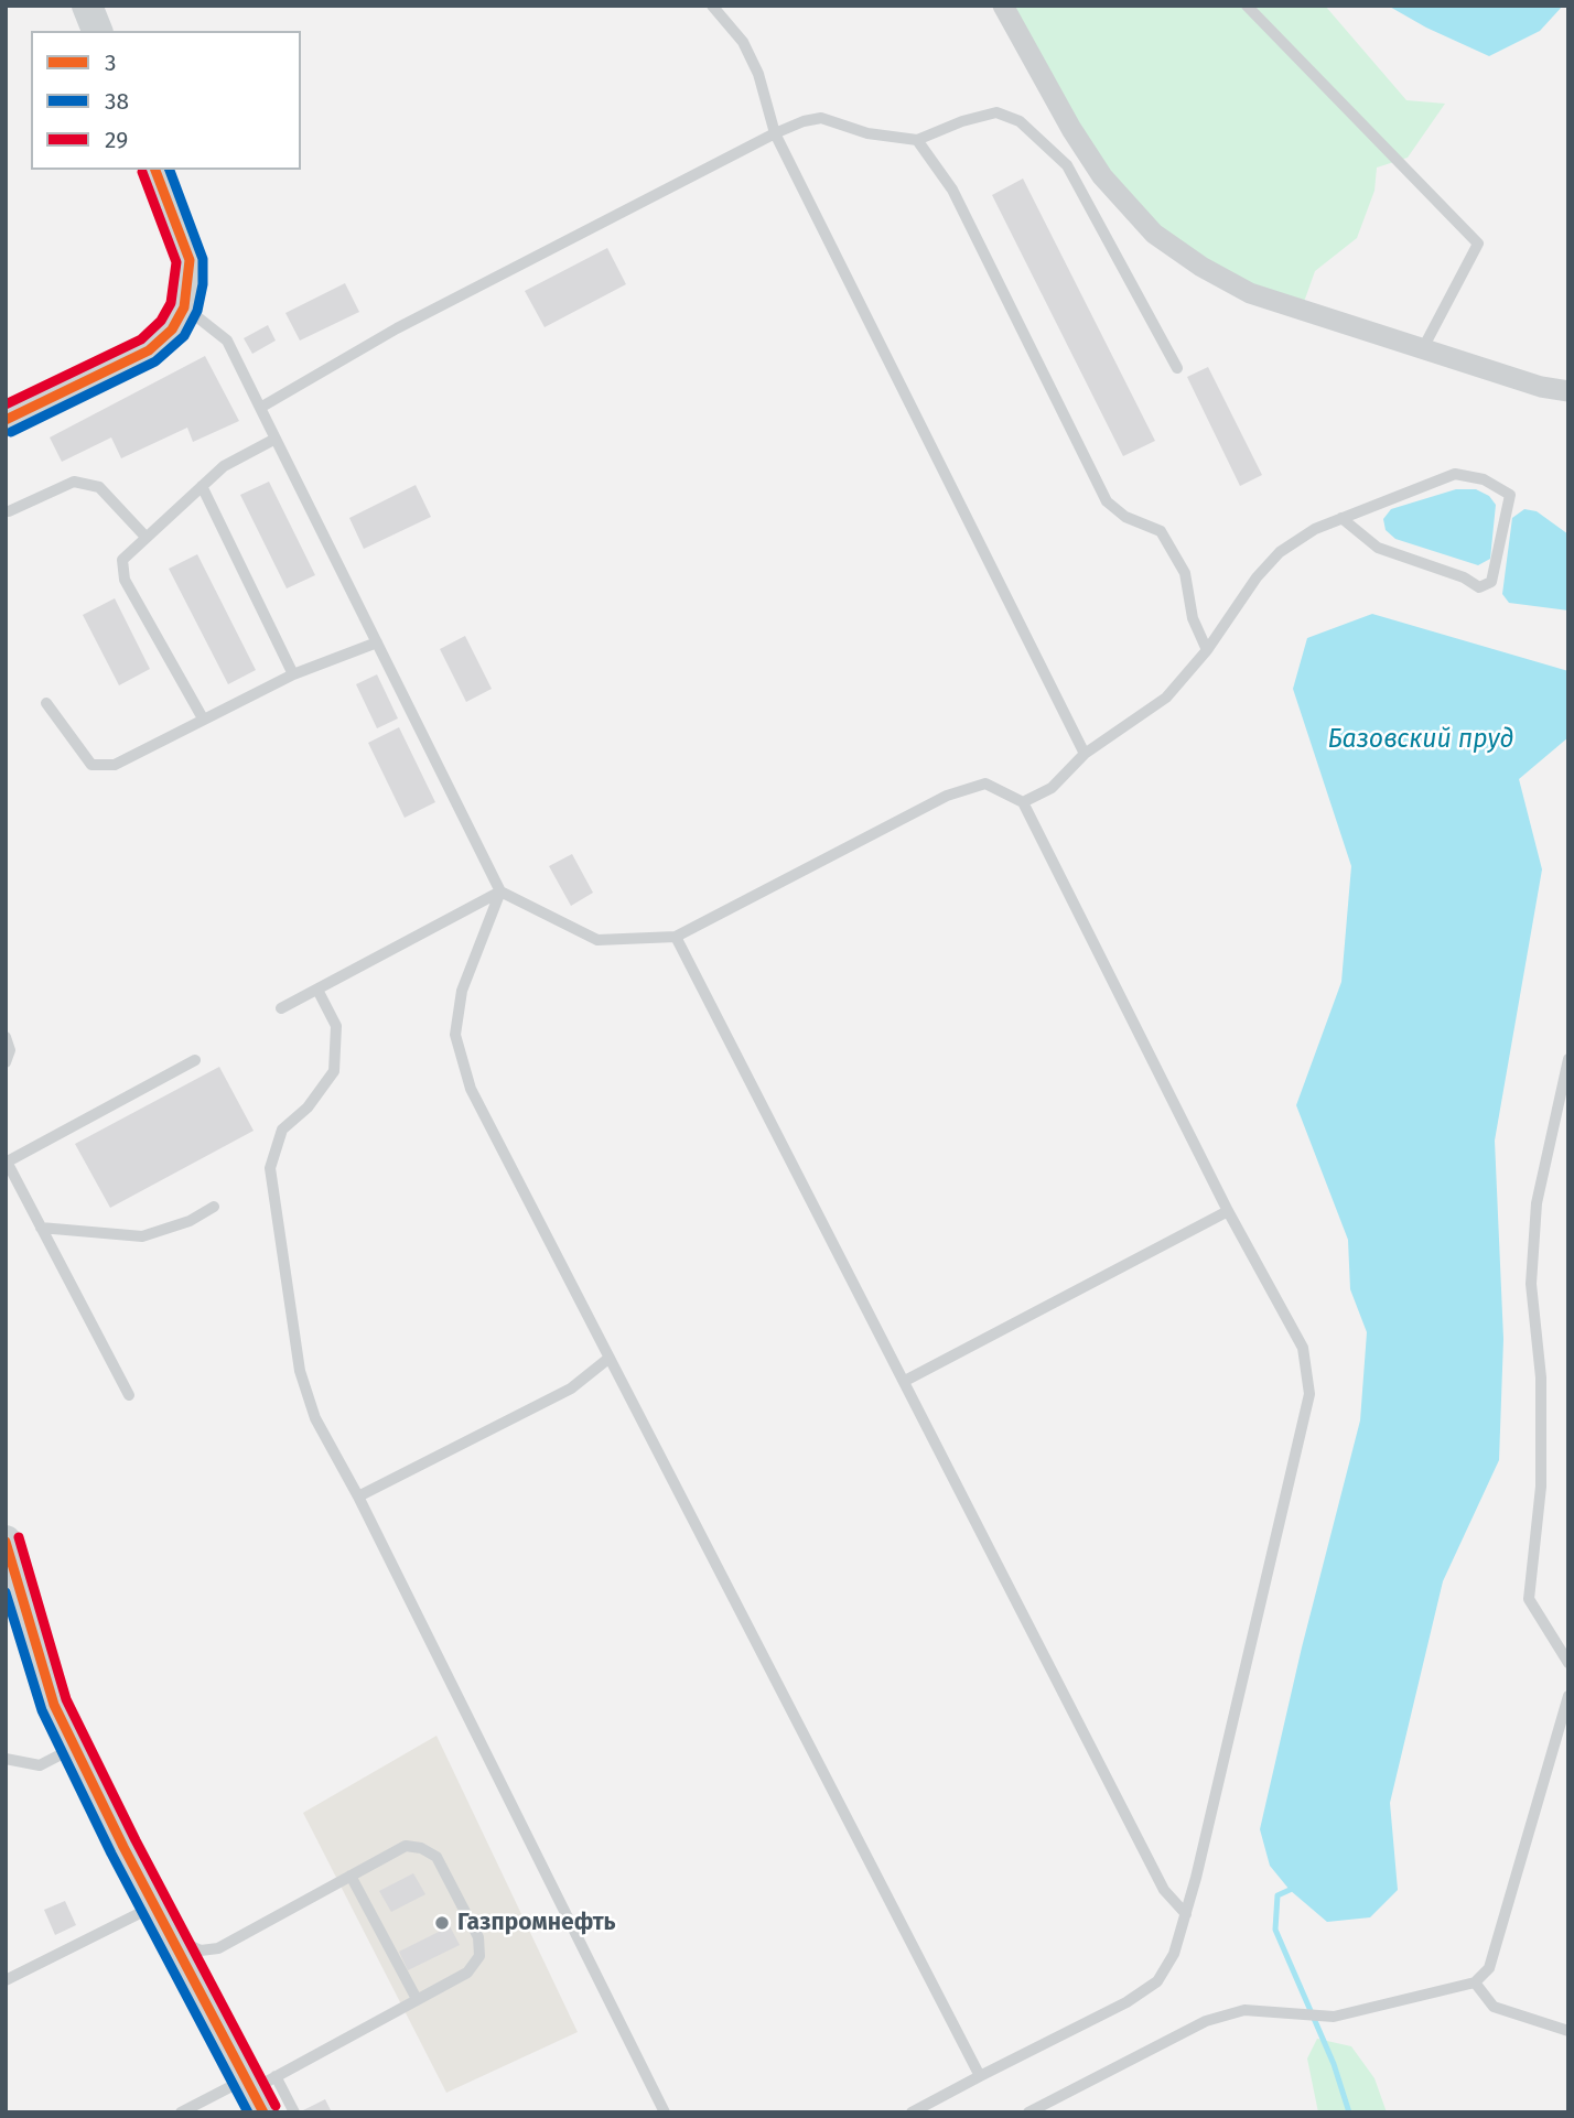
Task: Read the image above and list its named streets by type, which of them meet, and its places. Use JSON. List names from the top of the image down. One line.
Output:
{"water":["Базовский пруд"],"places":["Газпромнефть"],"lines":["transit line 3","transit line 38","transit line 29"],"legend":["3","38","29"]}
